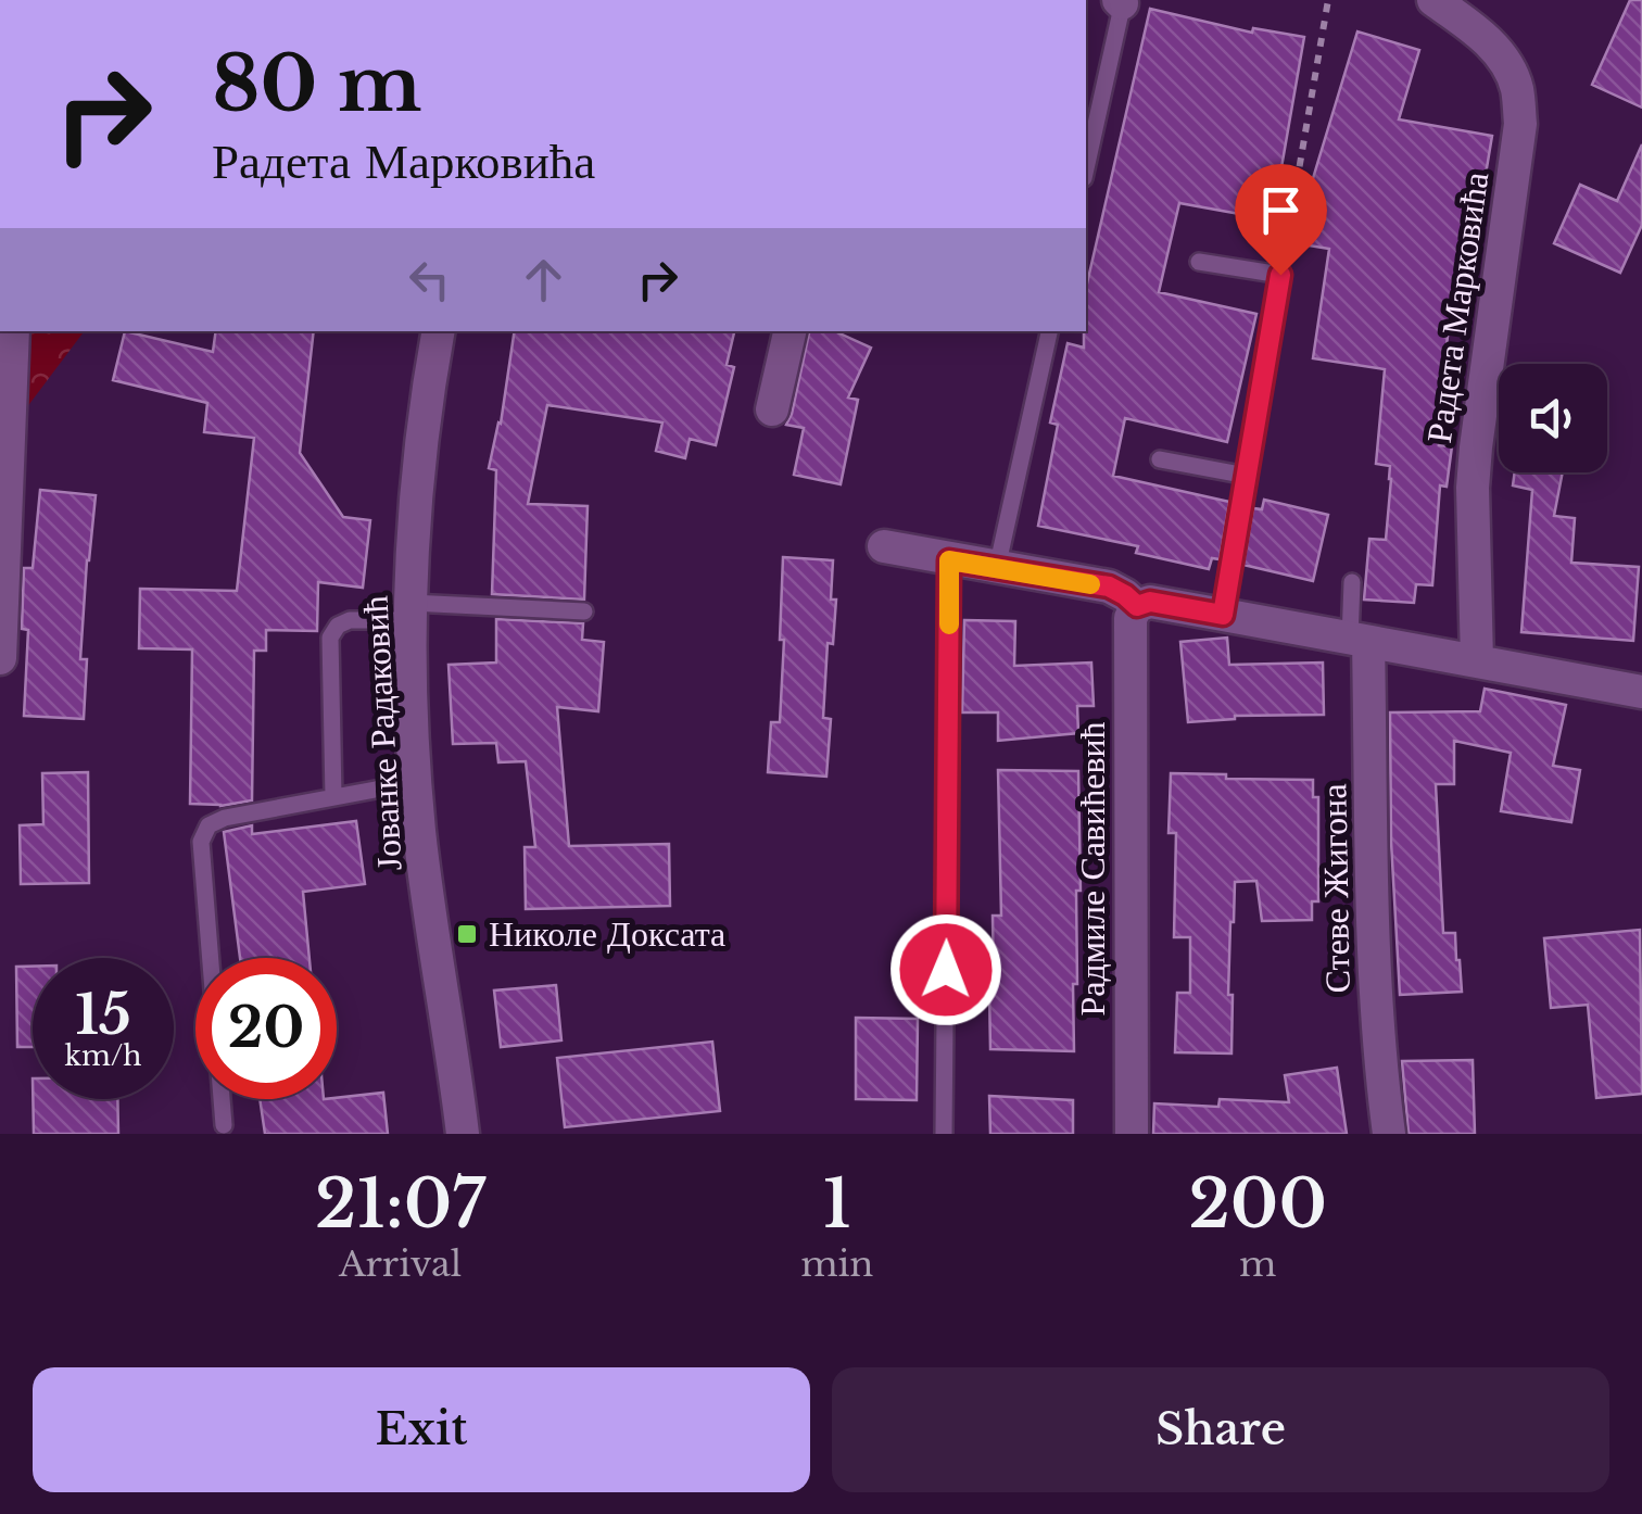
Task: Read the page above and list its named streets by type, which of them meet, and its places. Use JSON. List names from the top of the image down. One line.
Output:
{"streets":{"street":["Радета Марковића","Јованке Радаковић","Радмиле Савићевић","Стеве Жигона"]},"places":{"transit":["Николе Доксата"]},"page":{"turn":["80 m","Радета Марковића"],"speed":"15 km/h","limit":"20","eta":["21:07","Arrival","1","min","200","m"],"buttons":["Exit","Share"]}}
